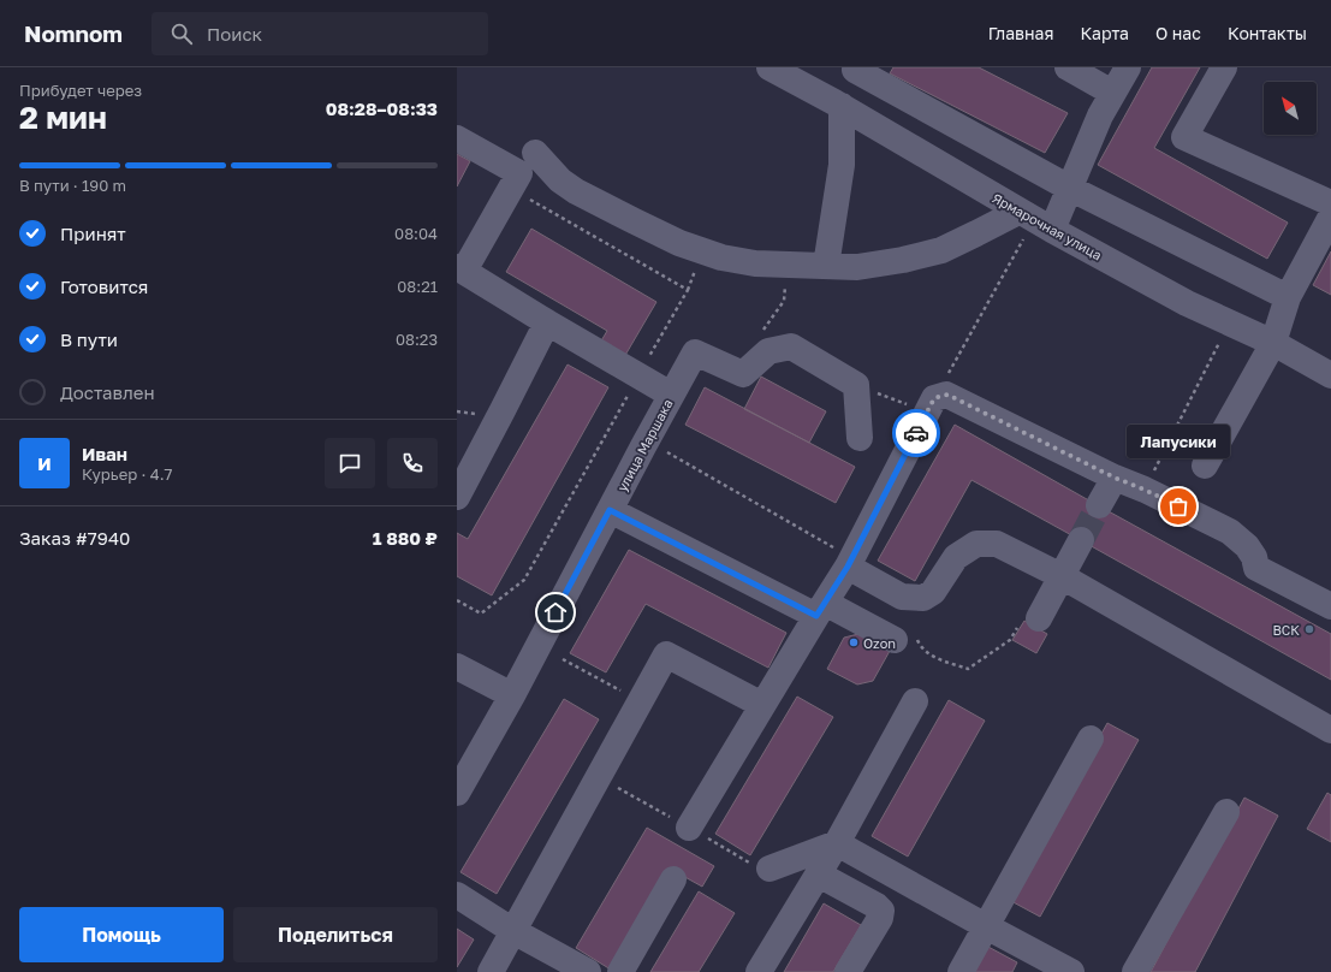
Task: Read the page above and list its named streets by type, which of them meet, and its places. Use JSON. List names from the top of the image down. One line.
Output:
{"streets":{"street":["Ярмарочная улица","улица Маршака"]},"places":["Лапусики","ВСК","Ozon"],"north":"top left","page":{"header":"Nomnom","search":"Поиск","nav":["Главная","Карта","О нас","Контакты"],"heading":["2 мин","Прибудет через","08:28–08:33"],"panel":["Иван","Курьер · 4.7","Заказ #7940","1 880 ₽"],"bar":"В пути · 190 m","list":[["Принят","08:04"],["Готовится","08:21"],["В пути","08:23"],"Доставлен"],"bubble":"Лапусики","round":"И","buttons":["Помощь","Поделиться"]}}
